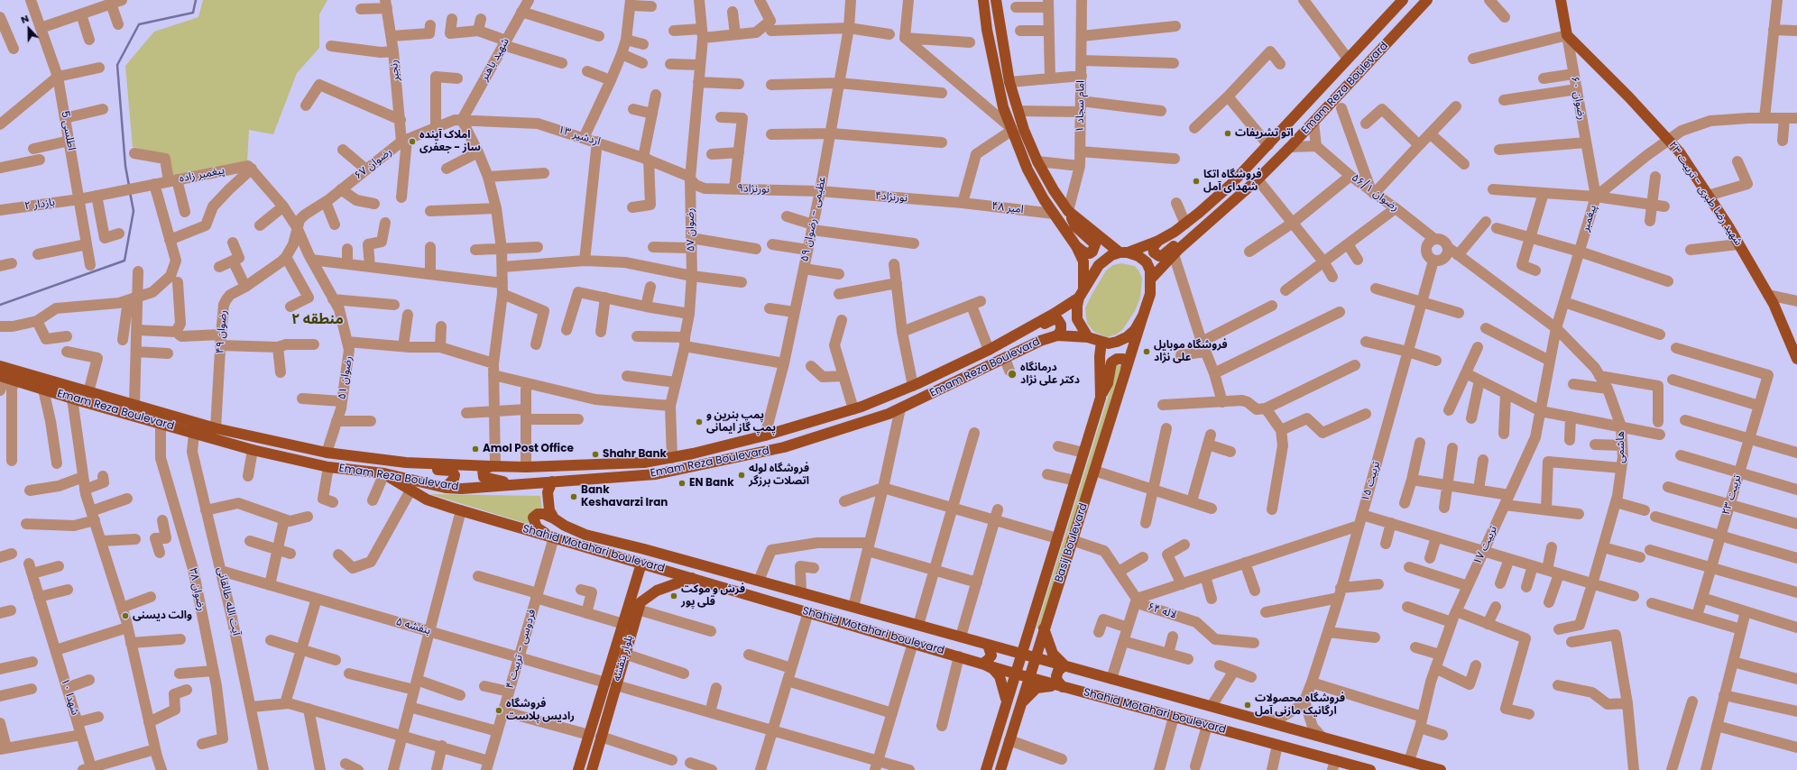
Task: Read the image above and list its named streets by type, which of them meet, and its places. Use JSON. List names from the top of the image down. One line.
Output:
{"streets":{"main road":["Emam Reza Boulevard","رضوان ۶۰","شهید رضا طبری - تربیت ۲۳","Basij Boulevard","Shahid Motahari boulevard","بلوار بنفشه"],"street":["شهید باهنر","رنجبر","امام سجاد ۱","اطلسی 5","اردشیر ۱۳","رضوان ۶۷","پیغمبر زاده","نورنژاد۹","رضوان ۵۶/۱","نورنژاد۴","بازدار ۲","امیر ۴۸","پیغمبر","عظیمی - رضوان ۵۹","رضوان ۵۷","رضوان ۴۹","رضوان ۵۱","هاشمی","تربیت ۱۵","تربیت ۲۳","تربیت ۱۷","رضوان ۳۸","آیت الله طالقانی","لاله ۶۴","بنفشه ۵","فردوسی - تربیت ۴","شهدا ۱۰"]},"crossings":[["شهید باهنر","اردشیر ۱۳"],["شهید باهنر","رضوان ۶۷"],["رنجبر","رضوان ۶۷"],["Emam Reza Boulevard","عظیمی - رضوان ۵۹"],["Emam Reza Boulevard","رضوان ۵۷"],["Emam Reza Boulevard","رضوان ۴۹"],["Emam Reza Boulevard","رضوان ۵۱"],["Emam Reza Boulevard","Basij Boulevard"],["Emam Reza Boulevard","Shahid Motahari boulevard"],["Emam Reza Boulevard","رضوان ۳۸"],["Emam Reza Boulevard","آیت الله طالقانی"],["رضوان ۶۰","شهید رضا طبری - تربیت ۲۳"],["رضوان ۶۰","پیغمبر"],["اطلسی 5","پیغمبر زاده"],["اطلسی 5","بازدار ۲"],["اردشیر ۱۳","رضوان ۶۷"],["اردشیر ۱۳","نورنژاد۹"],["اردشیر ۱۳","رضوان ۵۷"],["رضوان ۶۷","رضوان ۴۹"],["رضوان ۶۷","رضوان ۵۱"],["پیغمبر زاده","بازدار ۲"],["نورنژاد۹","نورنژاد۴"],["نورنژاد۹","عظیمی - رضوان ۵۹"],["نورنژاد۹","رضوان ۵۷"],["رضوان ۵۶/۱","تربیت ۱۵"],["شهید رضا طبری - تربیت ۲۳","پیغمبر"],["نورنژاد۴","امیر ۴۸"],["نورنژاد۴","عظیمی - رضوان ۵۹"],["پیغمبر","هاشمی"],["پیغمبر","تربیت ۱۷"],["رضوان ۴۹","رضوان ۵۱"],["هاشمی","تربیت ۱۷"],["Basij Boulevard","Shahid Motahari boulevard"],["Basij Boulevard","لاله ۶۴"],["تربیت ۱۷","Shahid Motahari boulevard"],["Shahid Motahari boulevard","فردوسی - تربیت ۴"],["Shahid Motahari boulevard","بلوار بنفشه"],["آیت الله طالقانی","بنفشه ۵"],["بنفشه ۵","فردوسی - تربیت ۴"],["بنفشه ۵","بلوار بنفشه"]],"districts":["منطقه ۲"],"places":["اتو تشریفات","املاک آینده ساز - جعفری","فروشگاه اتکا شهدای آمل","فروشگاه موبایل علی نژاد","درمانگاه دکتر علی نژاد","پمپ بنرین و پمپ گاز ایمانی","Amol Post Office","Shahr Bank","فروشگاه لوله اتصلات برزگر","EN Bank","Bank Keshavarzi Iran","فرش و موکت قلی پور","والت دیسنی","فروشگاه محصولات ارگانیک مازنی آمل","فروشگاه رادیس پلاست"],"north":"top"}
